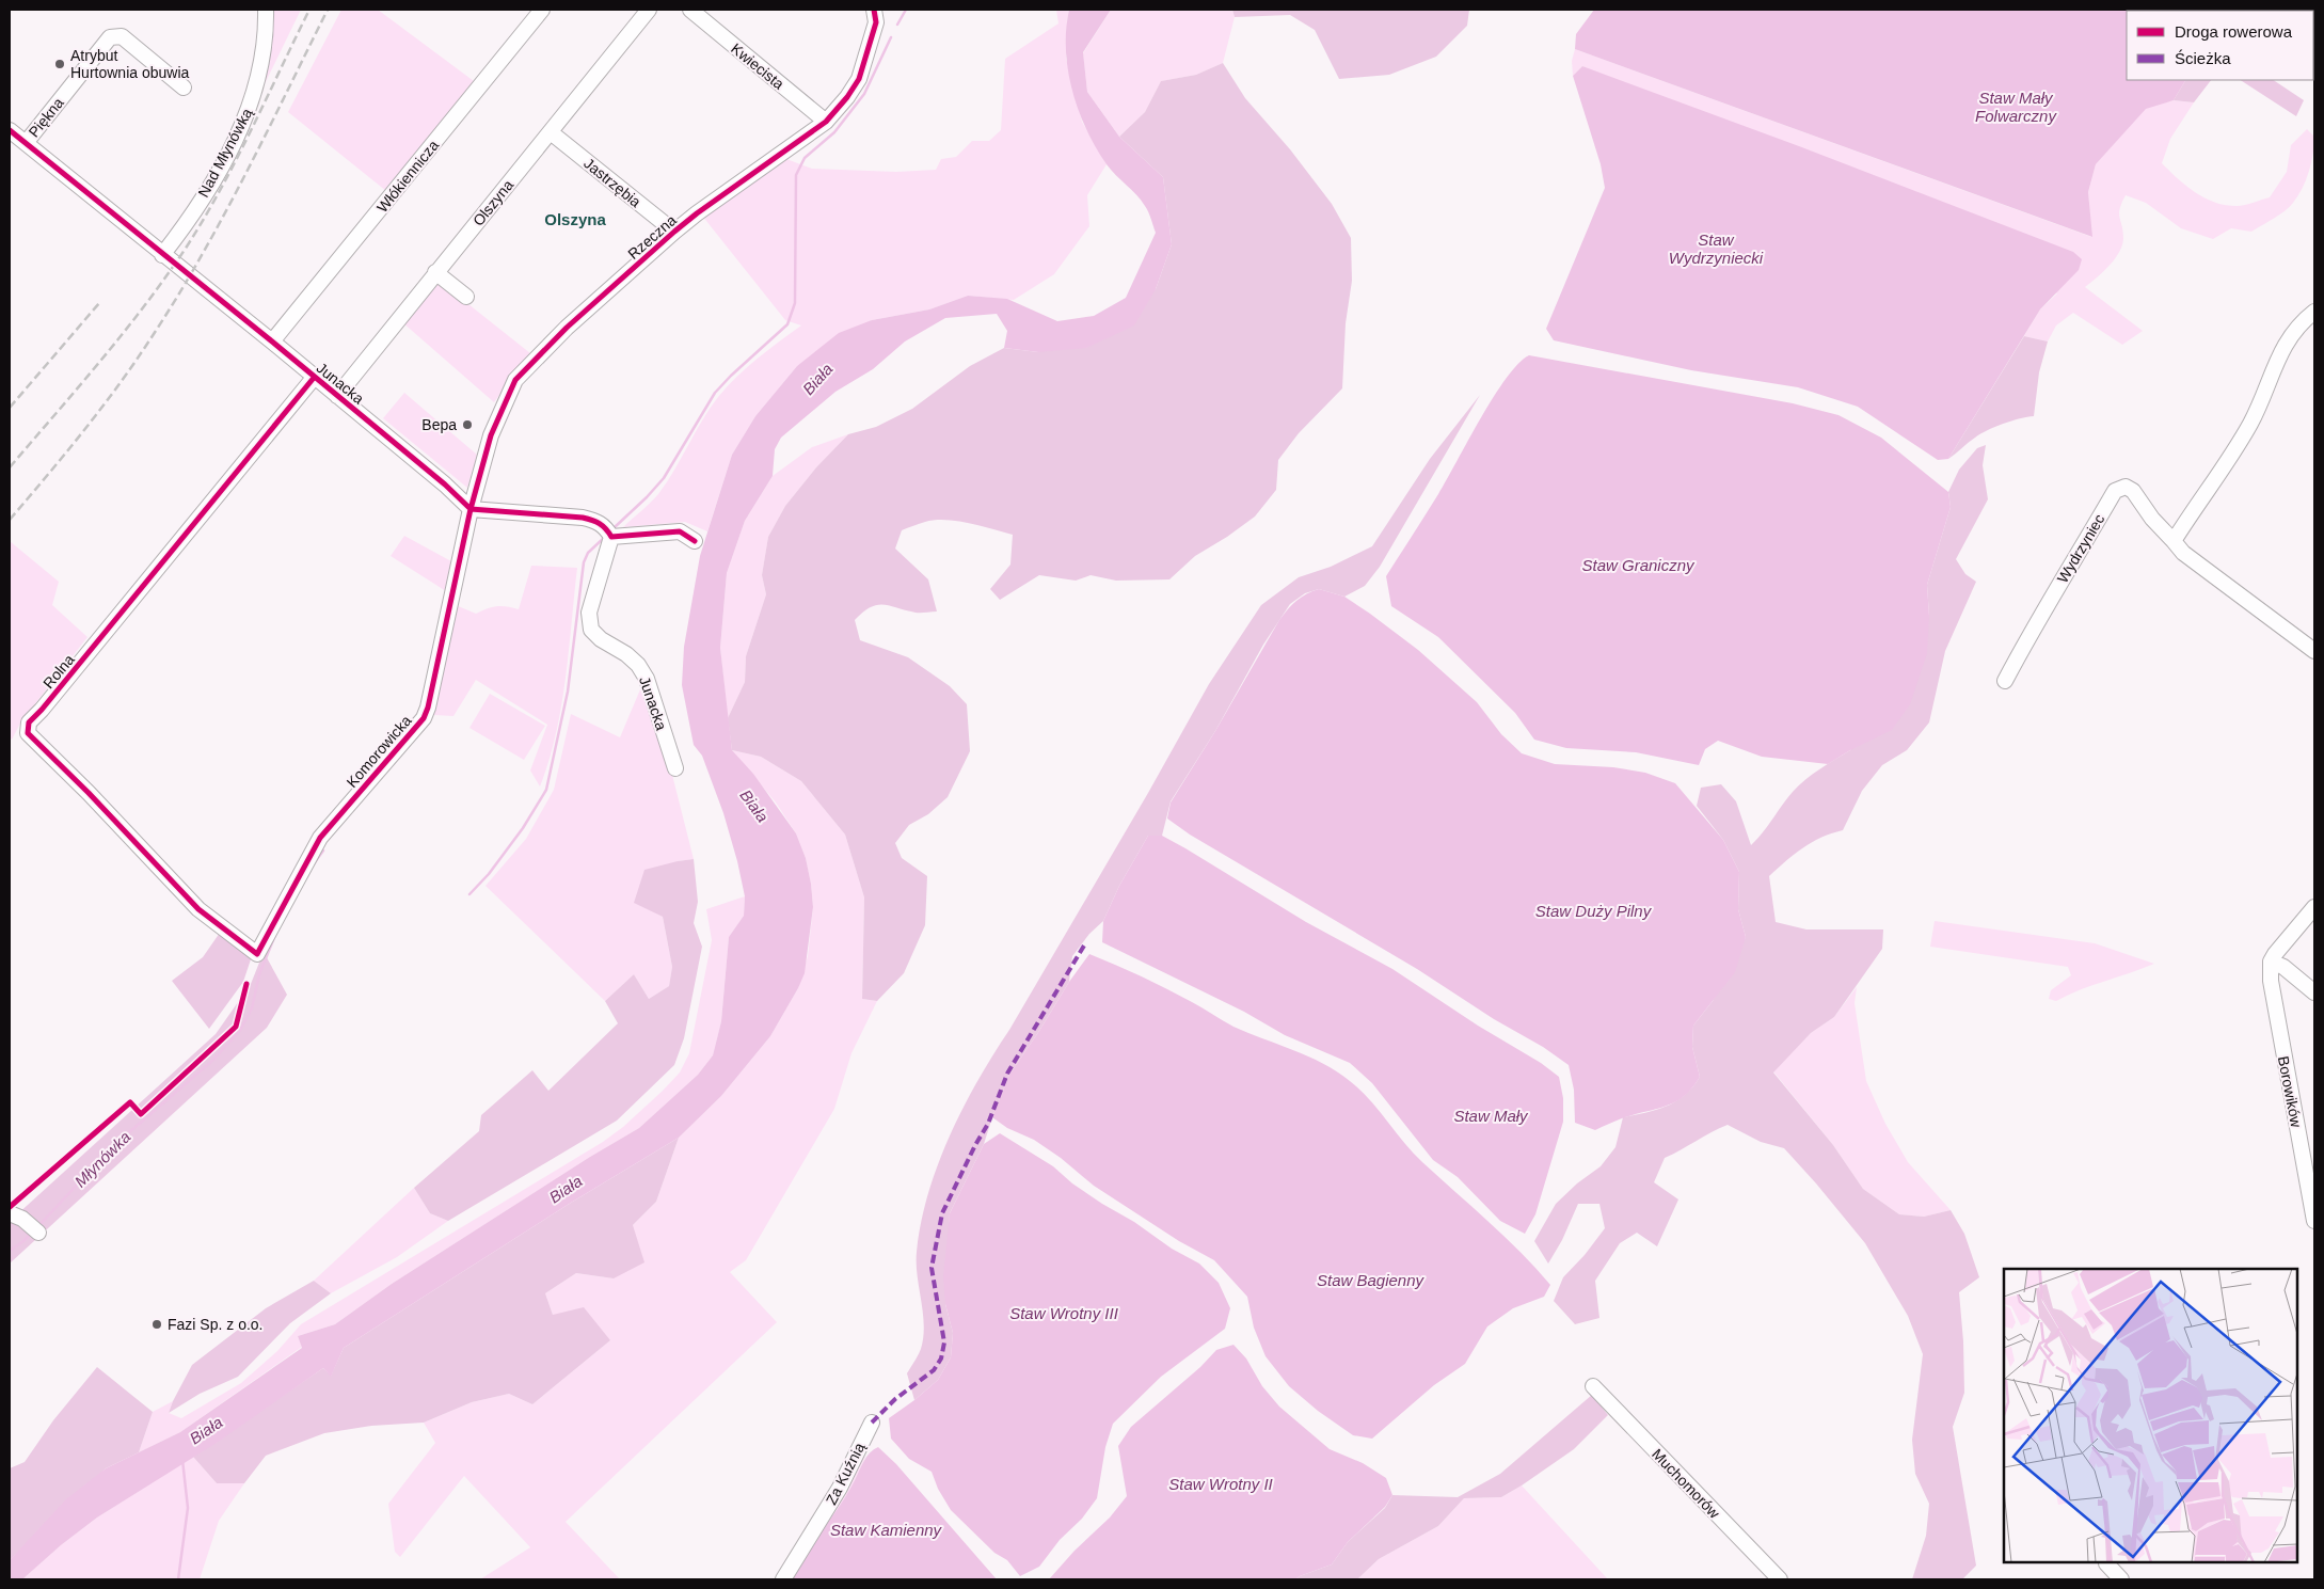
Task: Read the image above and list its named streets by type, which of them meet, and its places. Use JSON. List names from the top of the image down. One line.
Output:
{"streets":{"street":["Kwiecista","Piękna","Nad Młynówką","Włókiennicza","Jastrzębia","Olszyna","Rzeczna","Junacka","Wydrzyniec","Rolna","Komorowicka","Borowików","Za Kuźnią","Muchomorów"]},"crossings":[["Kwiecista","Rzeczna"],["Piękna","Junacka"],["Nad Młynówką","Junacka"],["Włókiennicza","Junacka"],["Jastrzębia","Olszyna"],["Jastrzębia","Rzeczna"],["Olszyna","Junacka"],["Rzeczna","Junacka"],["Rzeczna","Komorowicka"],["Junacka","Rolna"],["Junacka","Komorowicka"],["Rolna","Komorowicka"]],"districts":["Olszyna"],"water":["Staw Mały Folwarczny","Staw Wydrzyniecki","Biała","Staw Graniczny","Staw Duży Pilny","Staw Mały","Młynówka","Staw Bagienny","Staw Wrotny III","Staw Wrotny II","Staw Kamienny"],"places":["Atrybut Hurtownia obuwia","Bepa","Fazi Sp. z o.o."],"legend":["Droga rowerowa","Ścieżka"]}
